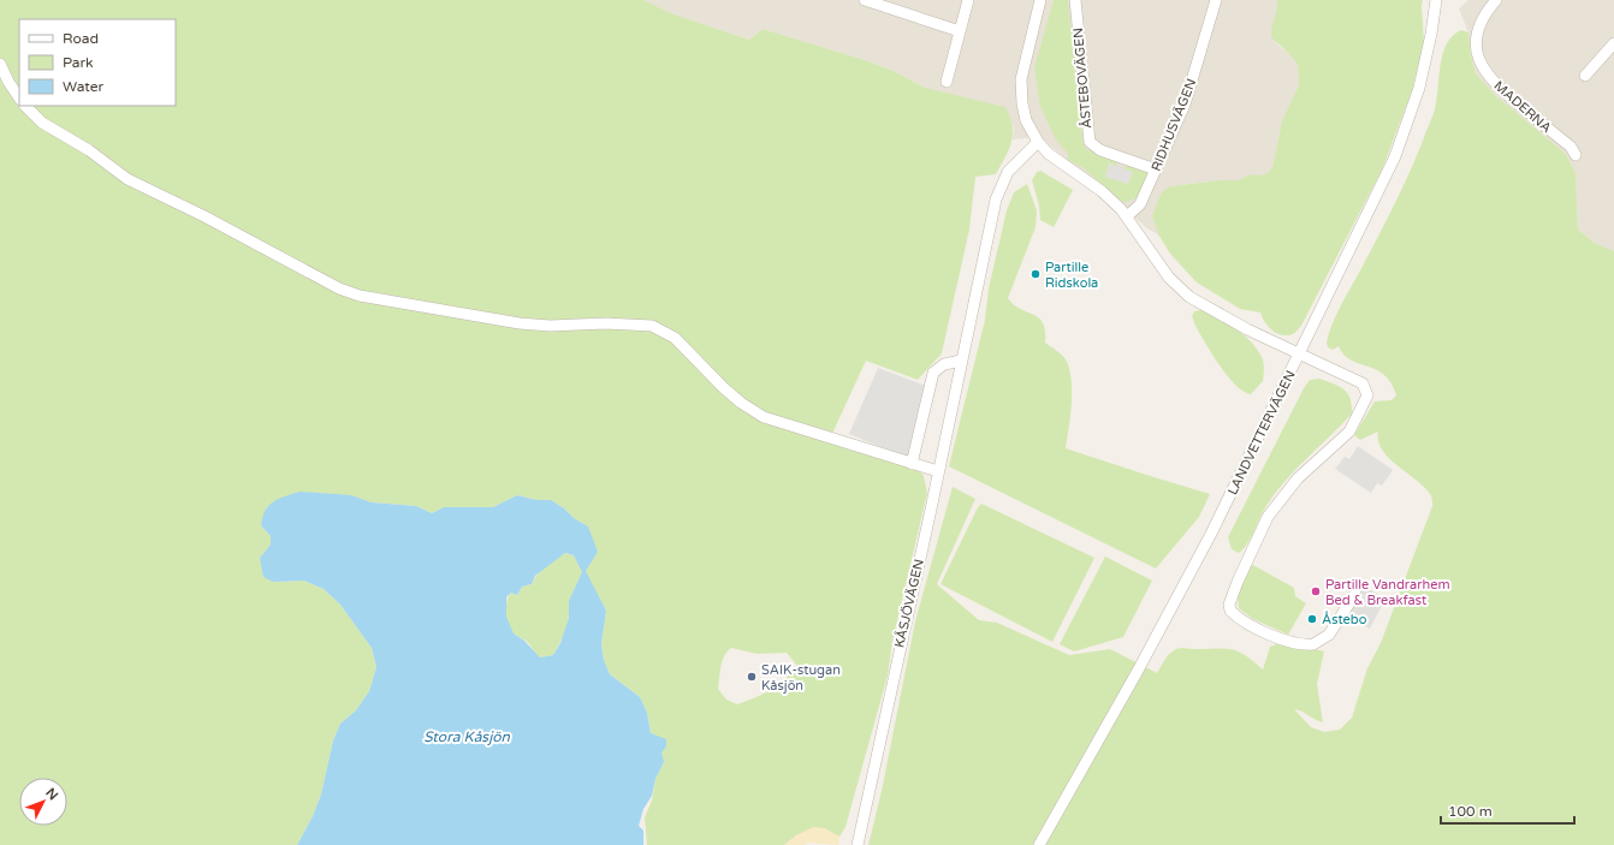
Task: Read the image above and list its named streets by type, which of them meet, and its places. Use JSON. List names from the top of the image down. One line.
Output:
{"streets":{"street":["ÅSTEBOVÄGEN","MADERNA","RIDHUSVÄGEN","LANDVETTERVÄGEN","KÅSJÖVÄGEN"]},"crossings":[["ÅSTEBOVÄGEN","RIDHUSVÄGEN"]],"water":["Stora Kåsjön"],"places":["Partille Ridskola","Partille Vandrarhem Bed & Breakfast","Åstebo","SAIK-stugan Kåsjön"],"legend":["Road","Park","Water"],"scale_bar":"100 m","north":"top right"}
